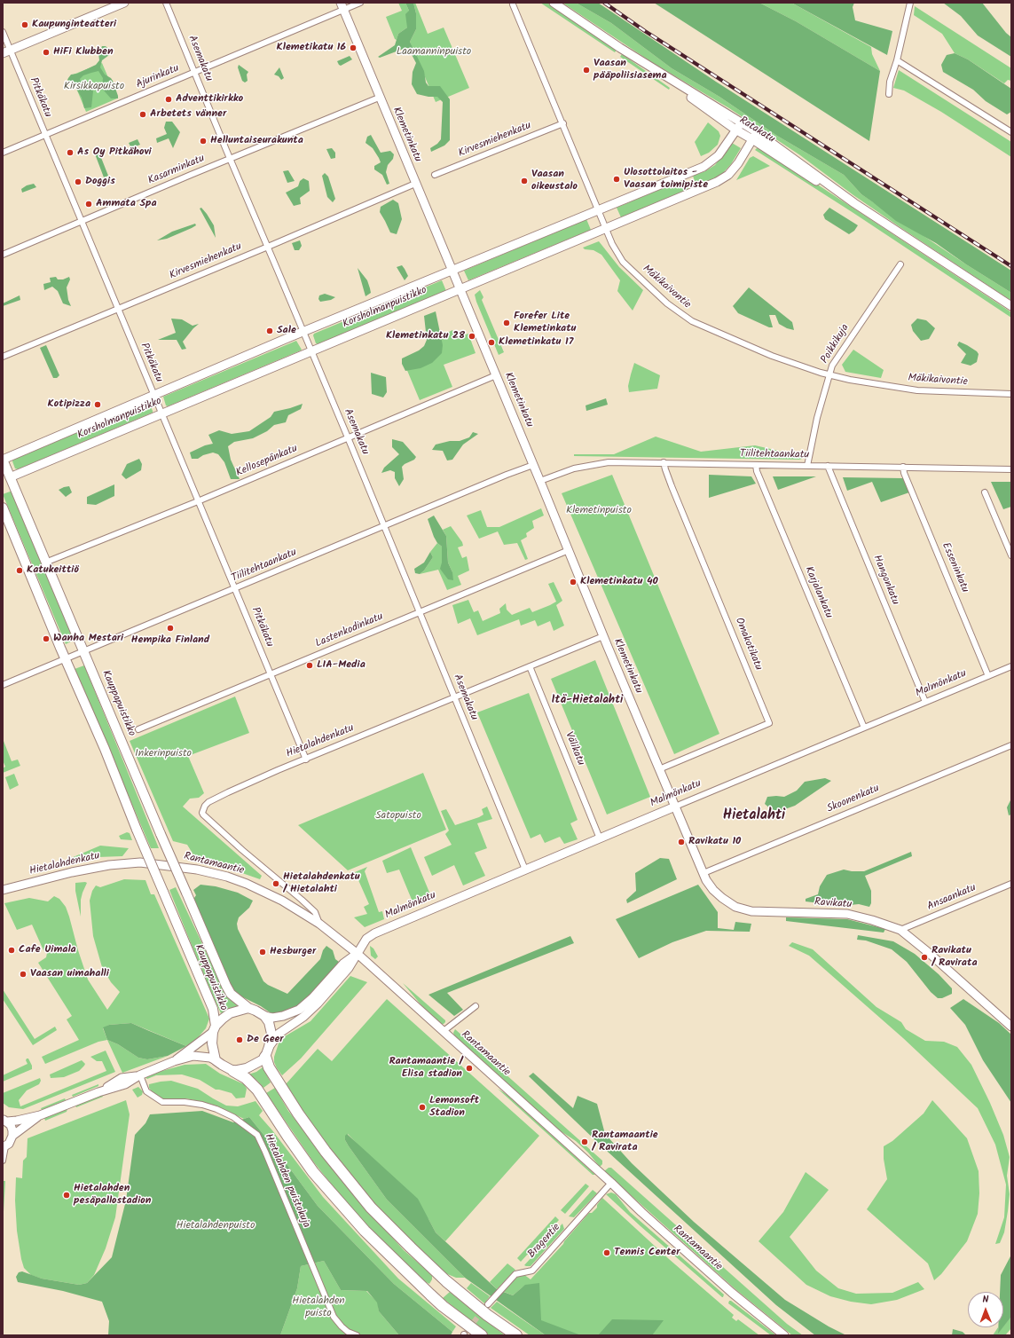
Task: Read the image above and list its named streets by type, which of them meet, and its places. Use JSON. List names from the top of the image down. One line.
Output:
{"streets":{"main road":["Ratakatu","Klemetinkatu","Korsholmanpuistikko","Malmönkatu","Kauppapuistikko","Hietalahdenkatu","Rantamaantie","Ravikatu"],"street":["Asemakatu","Ajurinkatu","Pitkäkatu","Kirvesmiehenkatu","Kasarminkatu","Mäkikaivontie","Poikkikuja","Tiilitehtaankatu","Kellosepänkatu","Esseninkatu","Hangonkatu","Karjalankatu","Lastenkodinkatu","Omakotikatu","Välikatu","Skoonenkatu","Ansaankatu","Hietalahden puistokuja","Bragentie"]},"crossings":[["Asemakatu","Ajurinkatu"],["Asemakatu","Kirvesmiehenkatu"],["Asemakatu","Kasarminkatu"],["Asemakatu","Korsholmanpuistikko"],["Asemakatu","Tiilitehtaankatu"],["Asemakatu","Kellosepänkatu"],["Asemakatu","Lastenkodinkatu"],["Asemakatu","Malmönkatu"],["Asemakatu","Hietalahdenkatu"],["Ajurinkatu","Pitkäkatu"],["Ajurinkatu","Klemetinkatu"],["Pitkäkatu","Kirvesmiehenkatu"],["Pitkäkatu","Kasarminkatu"],["Pitkäkatu","Korsholmanpuistikko"],["Pitkäkatu","Tiilitehtaankatu"],["Pitkäkatu","Kellosepänkatu"],["Pitkäkatu","Lastenkodinkatu"],["Pitkäkatu","Hietalahdenkatu"],["Ratakatu","Korsholmanpuistikko"],["Klemetinkatu","Kirvesmiehenkatu"],["Klemetinkatu","Kasarminkatu"],["Klemetinkatu","Korsholmanpuistikko"],["Klemetinkatu","Tiilitehtaankatu"],["Klemetinkatu","Kellosepänkatu"],["Klemetinkatu","Lastenkodinkatu"],["Klemetinkatu","Omakotikatu"],["Klemetinkatu","Malmönkatu"],["Klemetinkatu","Hietalahdenkatu"],["Klemetinkatu","Ravikatu"],["Kirvesmiehenkatu","Mäkikaivontie"],["Mäkikaivontie","Korsholmanpuistikko"],["Mäkikaivontie","Poikkikuja"],["Korsholmanpuistikko","Kauppapuistikko"],["Poikkikuja","Tiilitehtaankatu"],["Tiilitehtaankatu","Esseninkatu"],["Tiilitehtaankatu","Hangonkatu"],["Tiilitehtaankatu","Karjalankatu"],["Tiilitehtaankatu","Omakotikatu"],["Tiilitehtaankatu","Kauppapuistikko"],["Kellosepänkatu","Kauppapuistikko"],["Esseninkatu","Malmönkatu"],["Hangonkatu","Malmönkatu"],["Karjalankatu","Malmönkatu"],["Malmönkatu","Kauppapuistikko"],["Malmönkatu","Välikatu"],["Malmönkatu","Rantamaantie"],["Malmönkatu","Ravikatu"],["Hietalahdenkatu","Välikatu"],["Hietalahdenkatu","Rantamaantie"],["Skoonenkatu","Ravikatu"],["Rantamaantie","Bragentie"],["Ansaankatu","Ravikatu"]],"districts":["Itä-Hietalahti","Hietalahti"],"parks":["Laamanninpuisto","Kirsikkapuisto","Klemetinpuisto","Inkerinpuisto","Satopuisto","Hietalahdenpuisto","Hietalahden puisto"],"places":["Kaupunginteatteri","Klemetikatu 16","HiFi Klubben","Vaasan pääpoliisiasema","Adventtikirkko","Arbetets vänner","Helluntaiseurakunta","As Oy Pitkähovi","Ulosottolaitos - Vaasan toimipiste","Vaasan oikeustalo","Doggis","Ammata Spa","Forefer Lite Klemetinkatu","Sale","Klemetinkatu 28","Klemetinkatu 17","Kotipizza","Katukeittiö","Klemetinkatu 40","Hempika Finland","Wanha Mestari","LIA-Media","Ravikatu 10","Hietalahdenkatu / Hietalahti","Cafe Uimala","Hesburger","Ravikatu / Ravirata","Vaasan uimahalli","De Geer","Rantamaantie / Elisa stadion","Lemonsoft Stadion","Rantamaantie / Ravirata","Hietalahden pesäpallostadion","Tennis Center"],"north":"top"}
